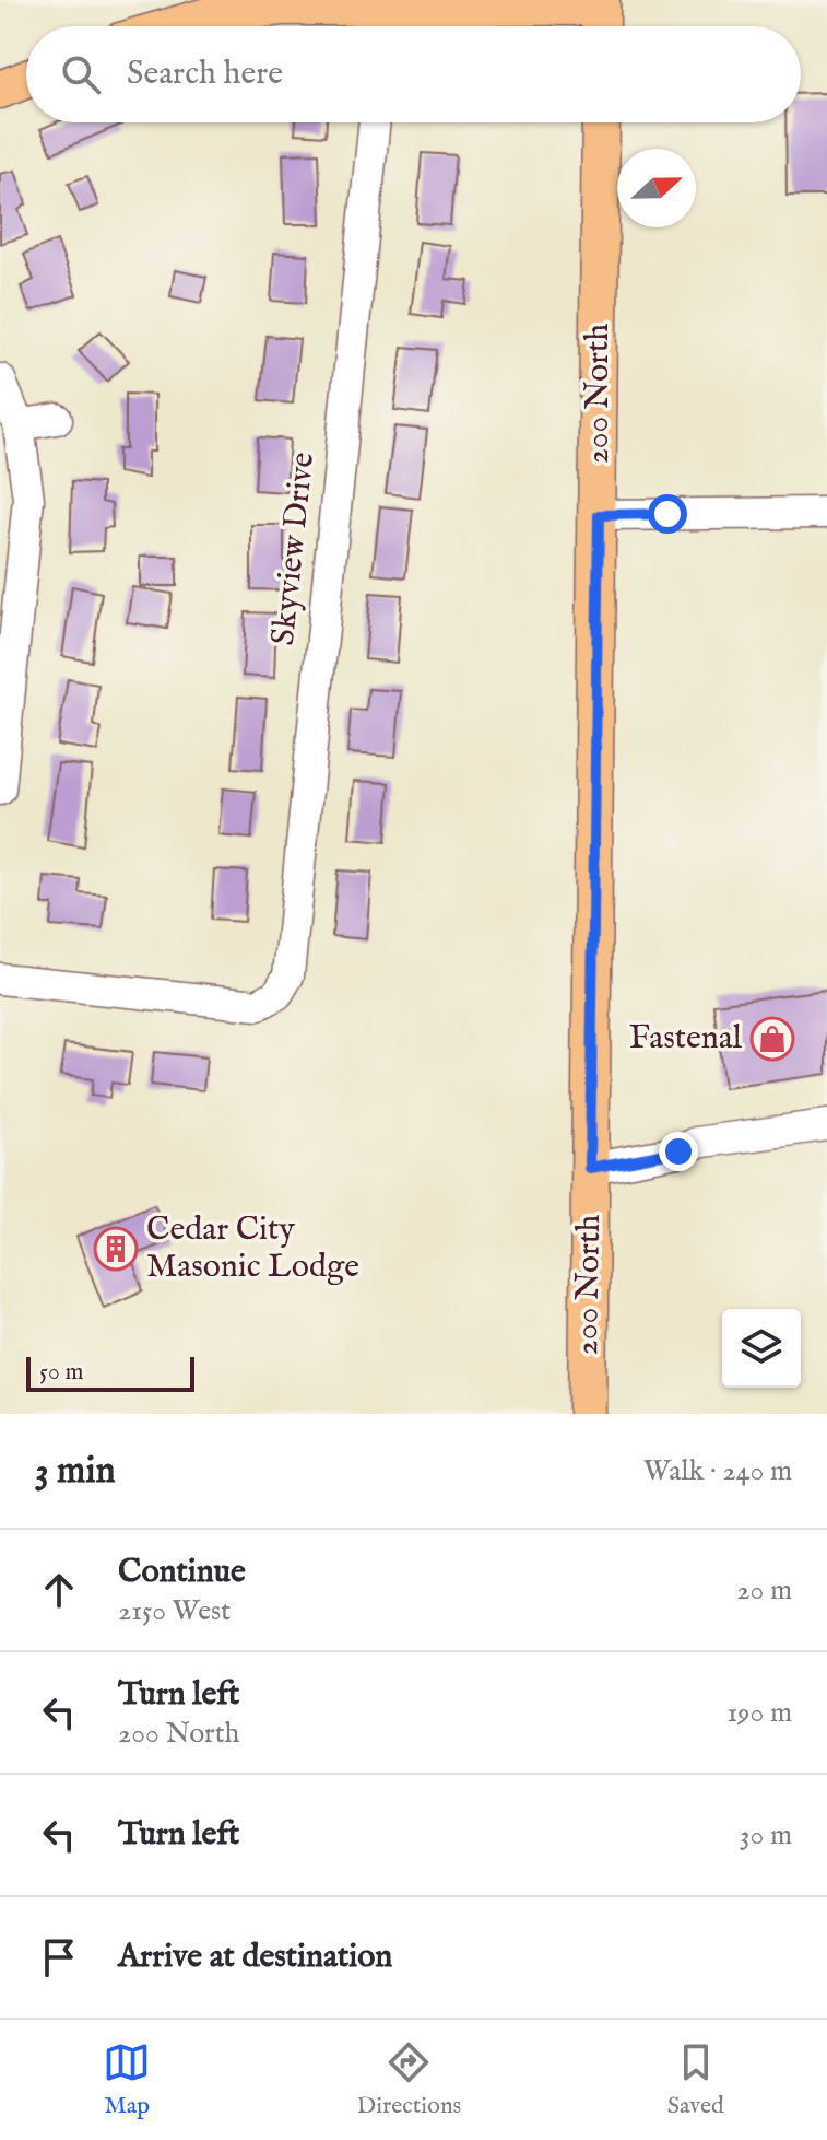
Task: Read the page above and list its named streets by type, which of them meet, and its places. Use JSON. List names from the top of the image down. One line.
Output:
{"streets":{"main road":["200 North"],"street":["Skyview Drive"]},"places":{"shop":["Fastenal"],"building":["Cedar City Masonic Lodge"]},"scale_bar":"50 m","north":"right","page":{"search":"Search here","scale":"50 m","heading":["3 min","Walk · 240 m"],"list":[["Continue","2150 West","20 m"],["Turn left","200 North","190 m"],["Turn left","30 m"],"Arrive at destination"],"nav":["Map","Directions","Saved"]}}
